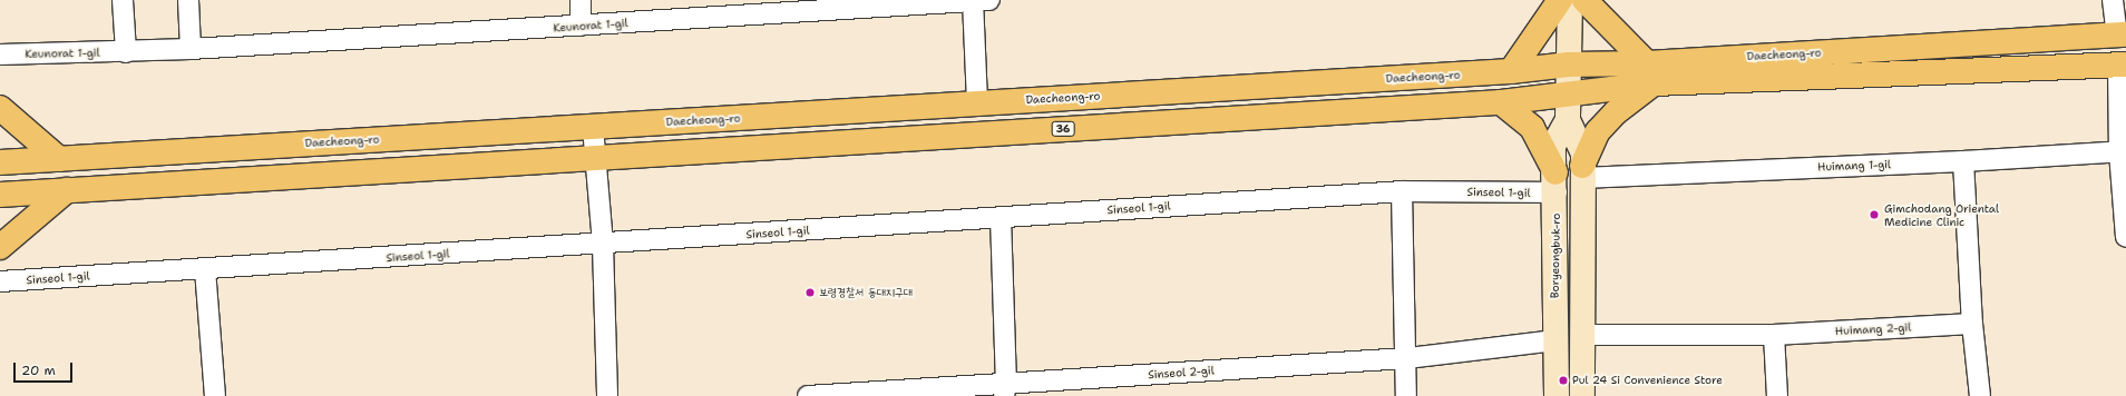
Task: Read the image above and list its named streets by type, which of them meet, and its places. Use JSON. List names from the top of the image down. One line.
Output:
{"streets":{"main road":["Daecheong-ro","36","Boryeongbuk-ro"],"street":["Keunorat 1-gil","Huimang 1-gil","Sinseol 1-gil","Huimang 2-gil","Sinseol 2-gil"]},"crossings":[["Daecheong-ro","Huimang 1-gil"],["Daecheong-ro","Boryeongbuk-ro"],["Huimang 1-gil","Boryeongbuk-ro"],["Sinseol 1-gil","Boryeongbuk-ro"],["Boryeongbuk-ro","Huimang 2-gil"],["Boryeongbuk-ro","Sinseol 2-gil"]],"places":["Gimchodang Oriental Medicine Clinic","보령경찰서 동대지구대","Pul 24 Si Convenience Store"],"scale_bar":"20 m"}
